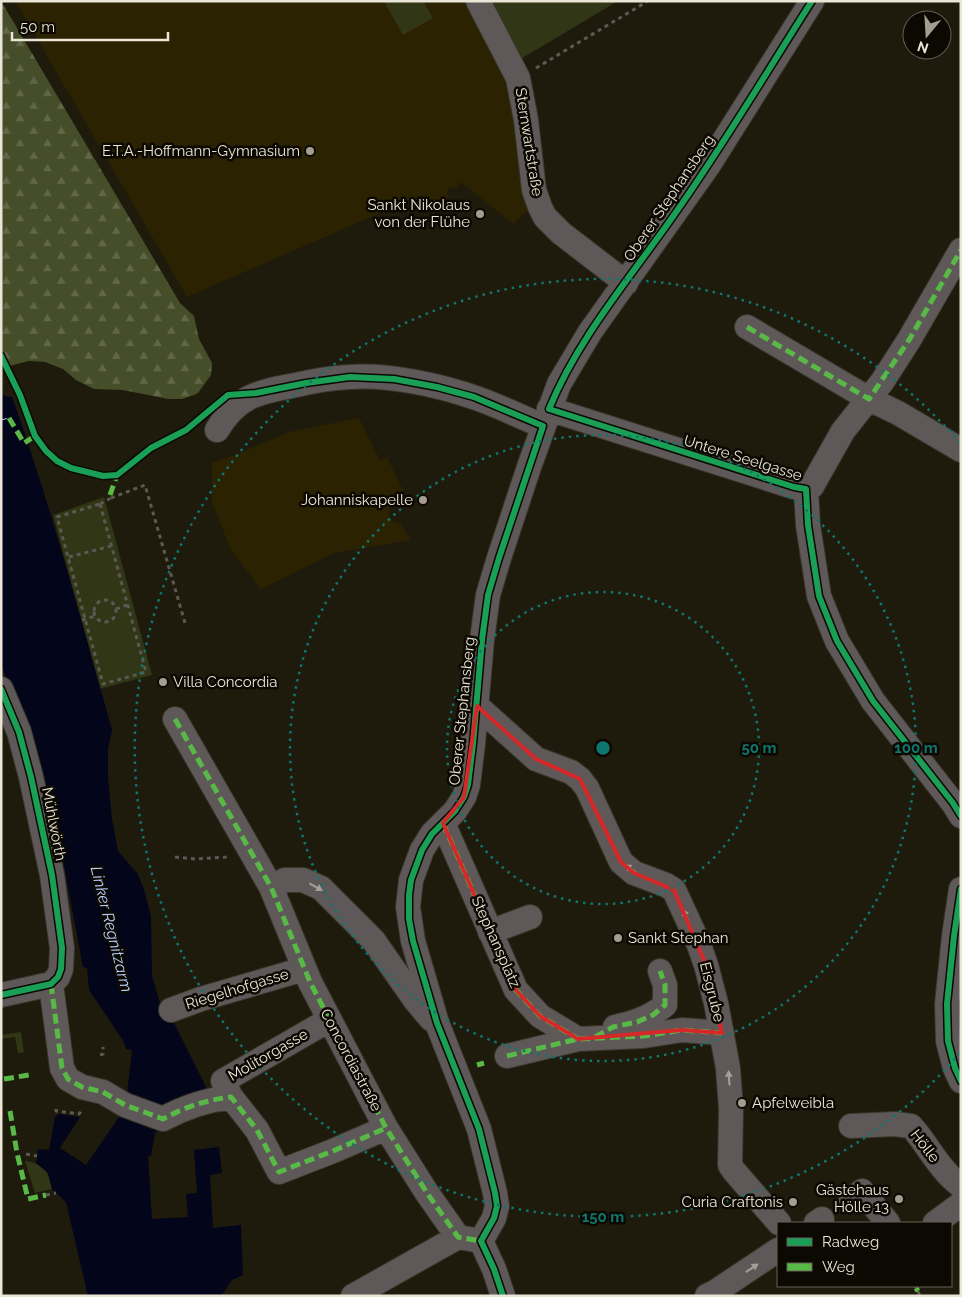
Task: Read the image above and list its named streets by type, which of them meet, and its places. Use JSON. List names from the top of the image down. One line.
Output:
{"streets":{"street":["Sternwartstraße","Oberer Stephansberg","Untere Seelgasse","Mühlwörth","Stephansplatz","Riegelhofgasse","Eisgrube","Molitorgasse","Concordiastraße","Hölle"]},"crossings":[["Sternwartstraße","Oberer Stephansberg"],["Oberer Stephansberg","Untere Seelgasse"],["Oberer Stephansberg","Stephansplatz"],["Oberer Stephansberg","Eisgrube"],["Mühlwörth","Molitorgasse"],["Riegelhofgasse","Concordiastraße"],["Molitorgasse","Concordiastraße"]],"one_way":["Eisgrube"],"water":["Linker Regnitzarm"],"places":["E.T.A.-Hoffmann-Gymnasium","Sankt Nikolaus von der Flühe","Johanniskapelle","Villa Concordia","Sankt Stephan","Apfelweibla","Gästehaus Hölle 13","Curia Craftonis"],"legend":["Radweg","Weg"],"scale_bar":"50 m","north":"bottom","rings":["50 m","100 m","150 m"]}
